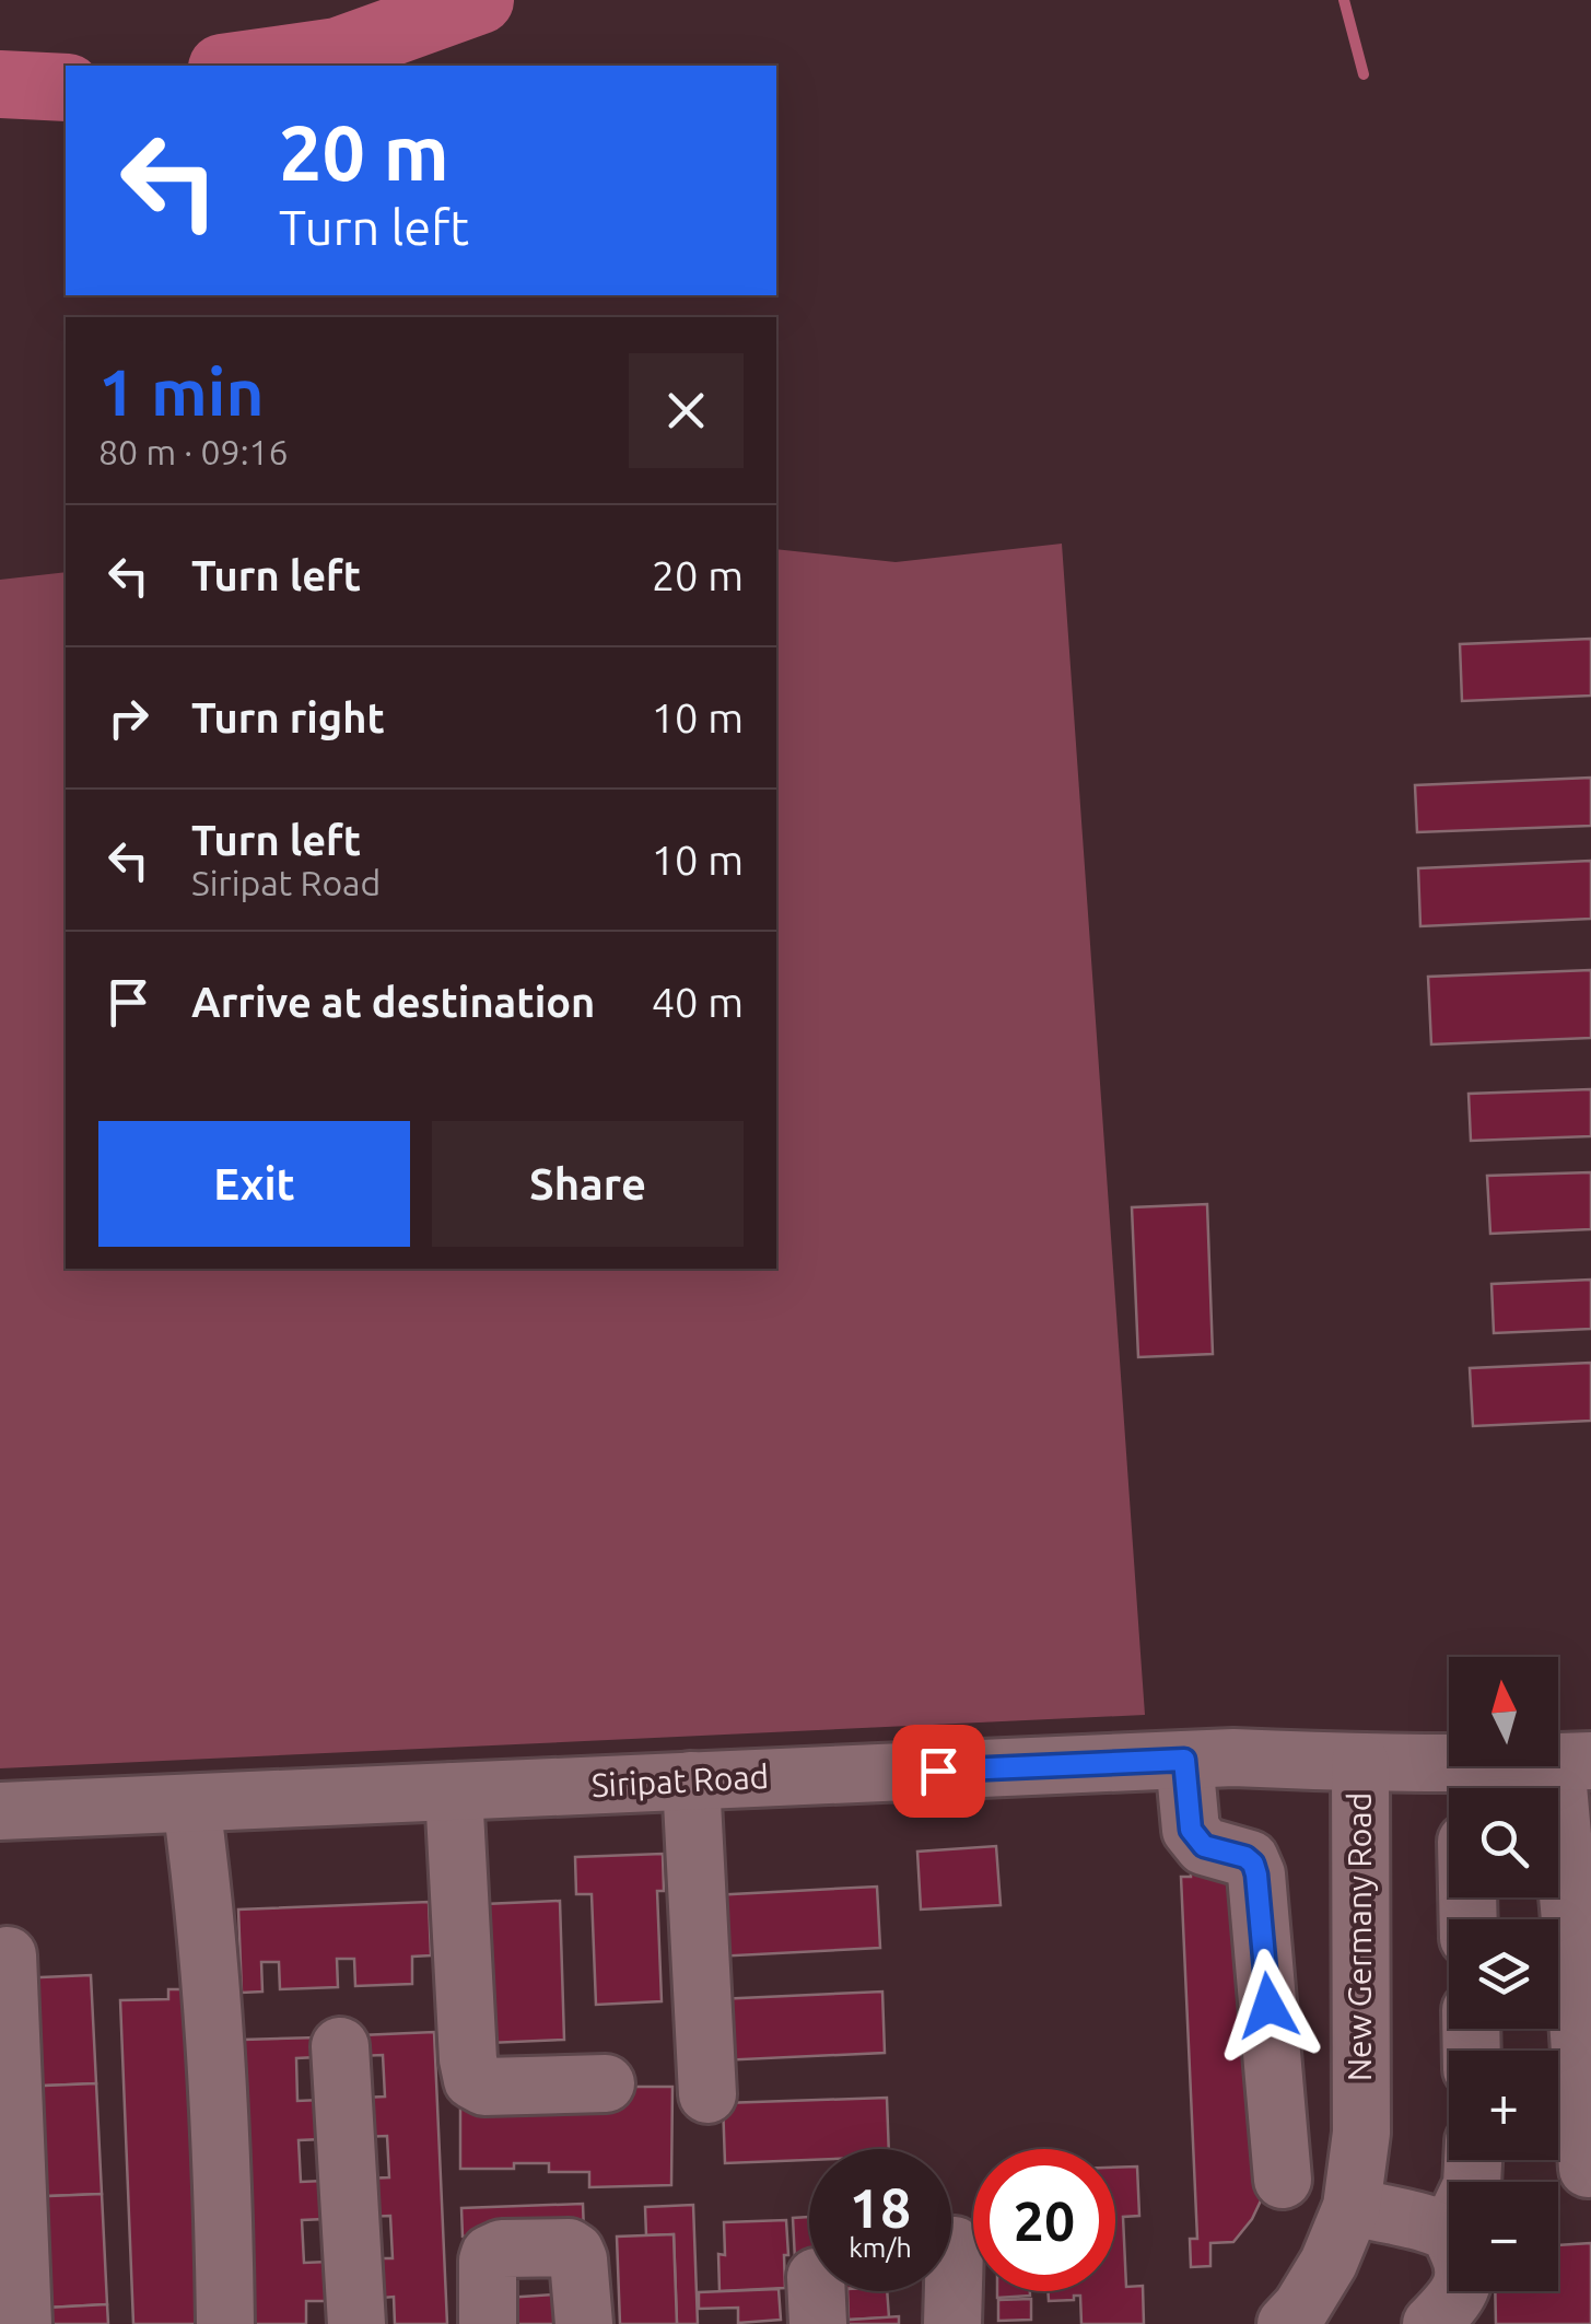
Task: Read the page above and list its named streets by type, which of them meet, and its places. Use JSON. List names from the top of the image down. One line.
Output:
{"streets":{"street":["Siripat Road","New Germany Road"]},"crossings":[["Siripat Road","New Germany Road"]],"north":"top","page":{"turn":["20 m","Turn left"],"heading":["1 min","80 m · 09:16"],"list":[{"name":"Turn left","value":"20 m"},{"name":"Turn right","value":"10 m"},{"name":"Turn left","note":"Siripat Road","value":"10 m"},{"name":"Arrive at destination","value":"40 m"}],"buttons":["Exit","Share"],"map_buttons":["+","−"],"speed":"18 km/h","limit":"20"}}
